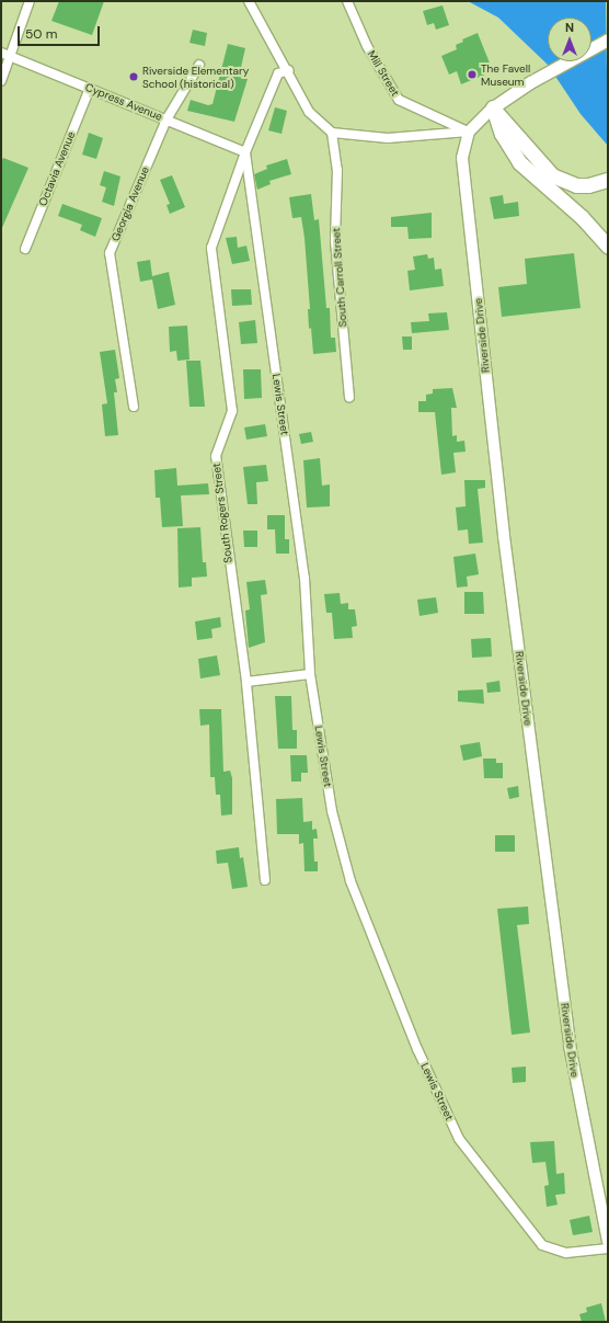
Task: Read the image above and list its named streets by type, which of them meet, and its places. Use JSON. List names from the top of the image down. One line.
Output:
{"streets":{"street":["Mill Street","Cypress Avenue","Octavia Avenue","Georgia Avenue","South Carroll Street","Riverside Drive","Lewis Street","South Rogers Street"]},"crossings":[["Mill Street","Riverside Drive"],["Cypress Avenue","Octavia Avenue"],["Cypress Avenue","Georgia Avenue"],["Cypress Avenue","Lewis Street"],["Cypress Avenue","South Rogers Street"],["Lewis Street","South Rogers Street"]],"places":["The Favell Museum","Riverside Elementary School (historical)"],"scale_bar":"50 m","north":"top"}
